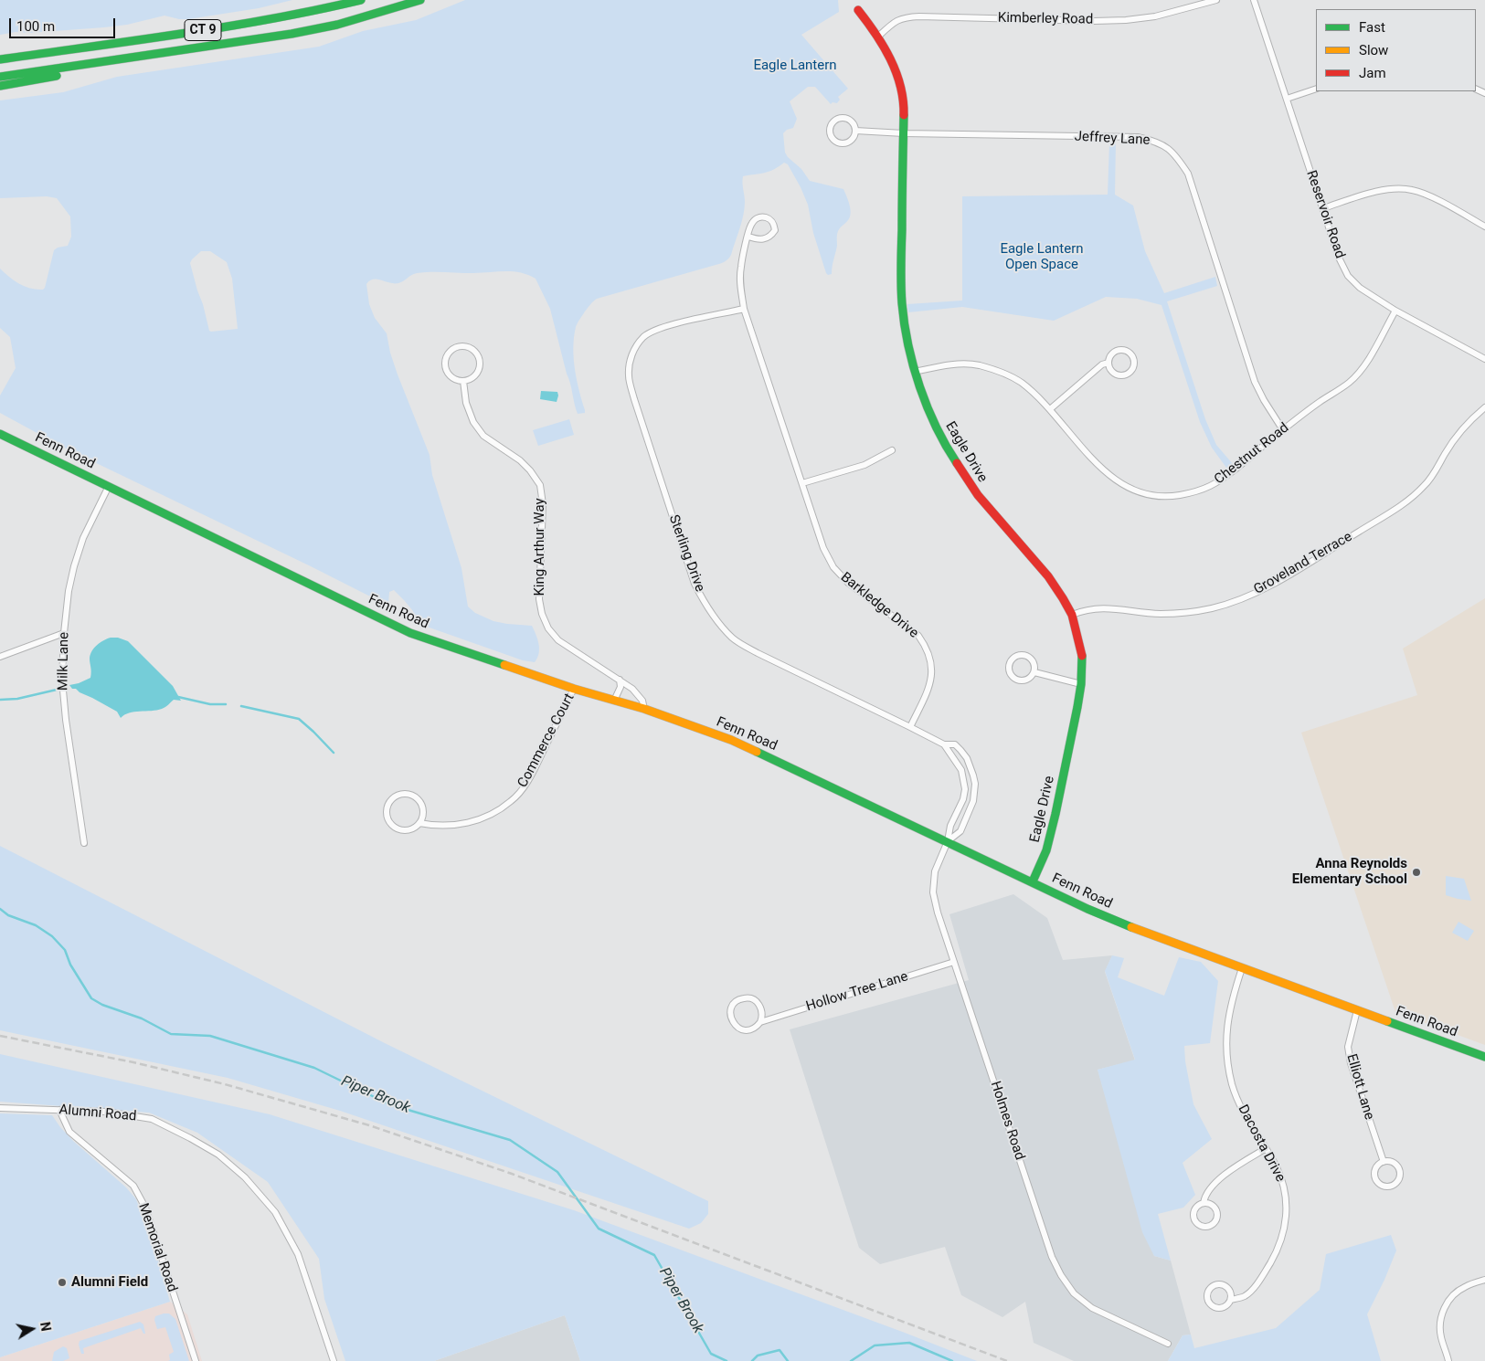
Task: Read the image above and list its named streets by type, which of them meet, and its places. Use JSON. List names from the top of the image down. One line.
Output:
{"streets":{"main road":["CT 9","Fenn Road","Eagle Drive"],"street":["Kimberley Road","Jeffrey Lane","Reservoir Road","Chestnut Road","King Arthur Way","Sterling Drive","Groveland Terrace","Barkledge Drive","Milk Lane","Commerce Court","Hollow Tree Lane","Elliott Lane","Alumni Road","Holmes Road","Dacosta Drive","Memorial Road"]},"crossings":[["Kimberley Road","Eagle Drive"],["Jeffrey Lane","Eagle Drive"],["Jeffrey Lane","Chestnut Road"],["Reservoir Road","Chestnut Road"],["Fenn Road","Eagle Drive"],["Fenn Road","King Arthur Way"],["Fenn Road","Sterling Drive"],["Fenn Road","Milk Lane"],["Fenn Road","Commerce Court"],["Fenn Road","Elliott Lane"],["Fenn Road","Holmes Road"],["Fenn Road","Dacosta Drive"],["Eagle Drive","Chestnut Road"],["Eagle Drive","Groveland Terrace"],["Sterling Drive","Barkledge Drive"],["Sterling Drive","Holmes Road"],["Hollow Tree Lane","Holmes Road"],["Alumni Road","Memorial Road"]],"water":["Piper Brook"],"parks":["Eagle Lantern","Eagle Lantern Open Space"],"places":["Anna Reynolds Elementary School","Alumni Field"],"legend":["Fast","Slow","Jam"],"scale_bar":"100 m","north":"right"}
